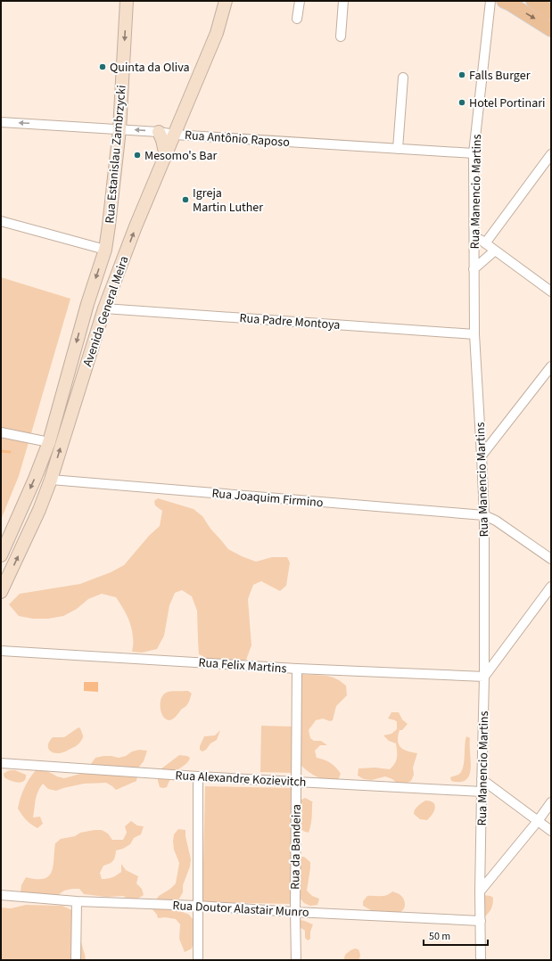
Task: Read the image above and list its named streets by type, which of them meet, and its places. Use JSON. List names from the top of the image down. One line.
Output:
{"streets":{"main road":["Rua Estanislau Zambrzycki","Avenida General Meira"],"street":["Rua Antônio Raposo","Rua Manencio Martins","Rua Padre Montoya","Rua Joaquim Firmino","Rua Felix Martins","Rua Alexandre Kozievitch","Rua da Bandeira","Rua Doutor Alastair Munro"]},"crossings":[["Rua Antônio Raposo","Rua Estanislau Zambrzycki"],["Rua Antônio Raposo","Rua Manencio Martins"],["Rua Antônio Raposo","Avenida General Meira"],["Rua Estanislau Zambrzycki","Avenida General Meira"],["Rua Manencio Martins","Rua Padre Montoya"],["Rua Manencio Martins","Rua Joaquim Firmino"],["Rua Manencio Martins","Rua Felix Martins"],["Rua Manencio Martins","Rua Alexandre Kozievitch"],["Rua Manencio Martins","Rua Doutor Alastair Munro"],["Avenida General Meira","Rua Padre Montoya"],["Avenida General Meira","Rua Joaquim Firmino"],["Rua Felix Martins","Rua da Bandeira"],["Rua Alexandre Kozievitch","Rua da Bandeira"],["Rua da Bandeira","Rua Doutor Alastair Munro"]],"one_way":["Rua Estanislau Zambrzycki"],"places":["Quinta da Oliva","Falls Burger","Hotel Portinari","Mesomo's Bar","Igreja Martin Luther"],"scale_bar":"50 m"}
